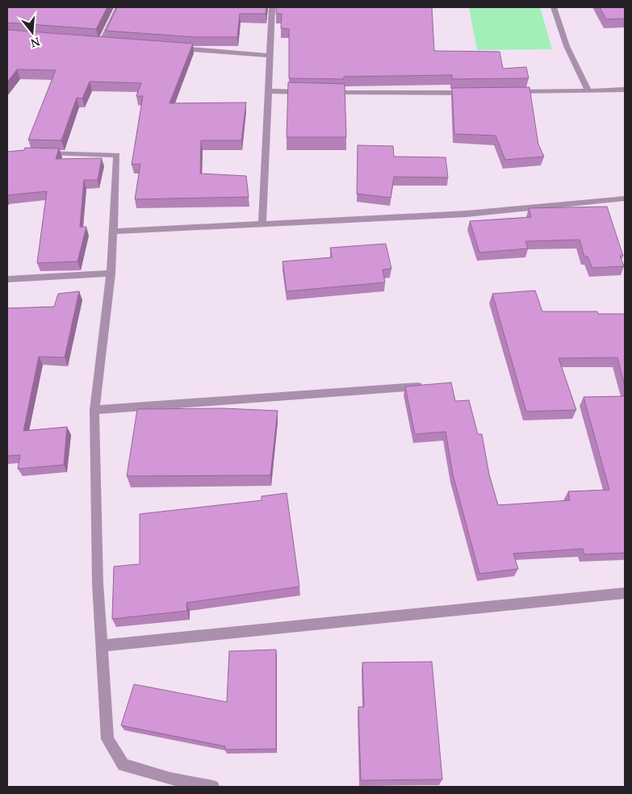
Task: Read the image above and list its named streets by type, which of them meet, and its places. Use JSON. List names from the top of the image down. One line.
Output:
{"north":"bottom"}
